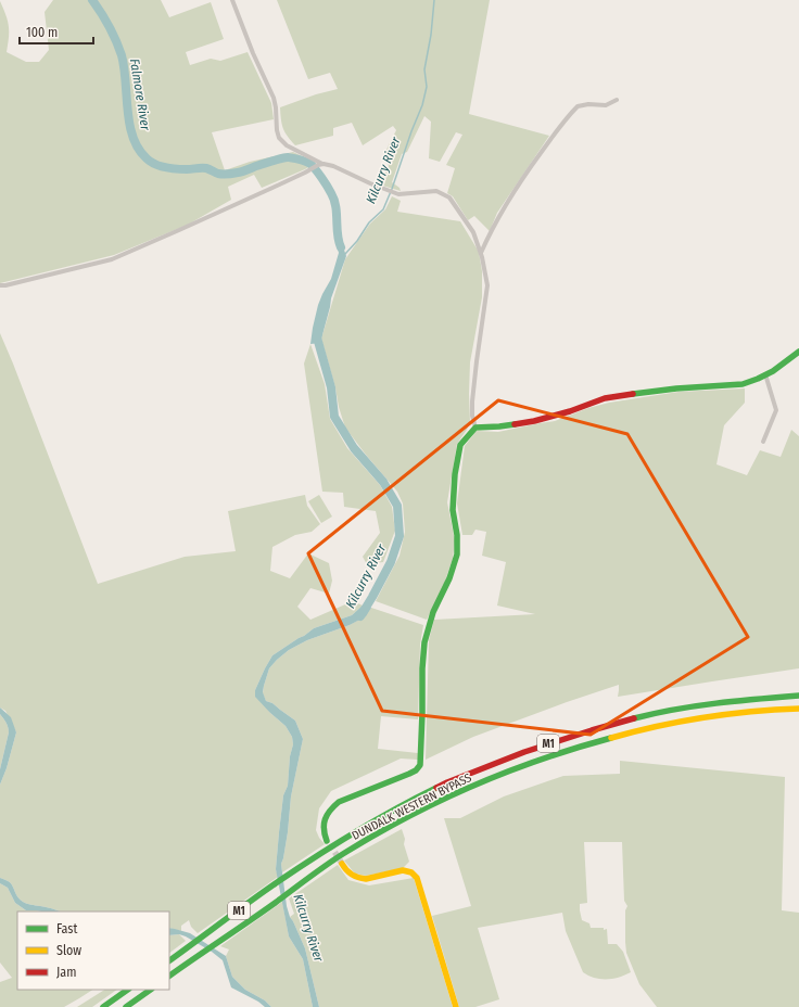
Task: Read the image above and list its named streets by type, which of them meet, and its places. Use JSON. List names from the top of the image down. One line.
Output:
{"streets":{"main road":["M1","DUNDALK WESTERN BYPASS"]},"water":["Falmore River","Kilcurry River"],"legend":["Fast","Slow","Jam"],"scale_bar":"100 m"}
